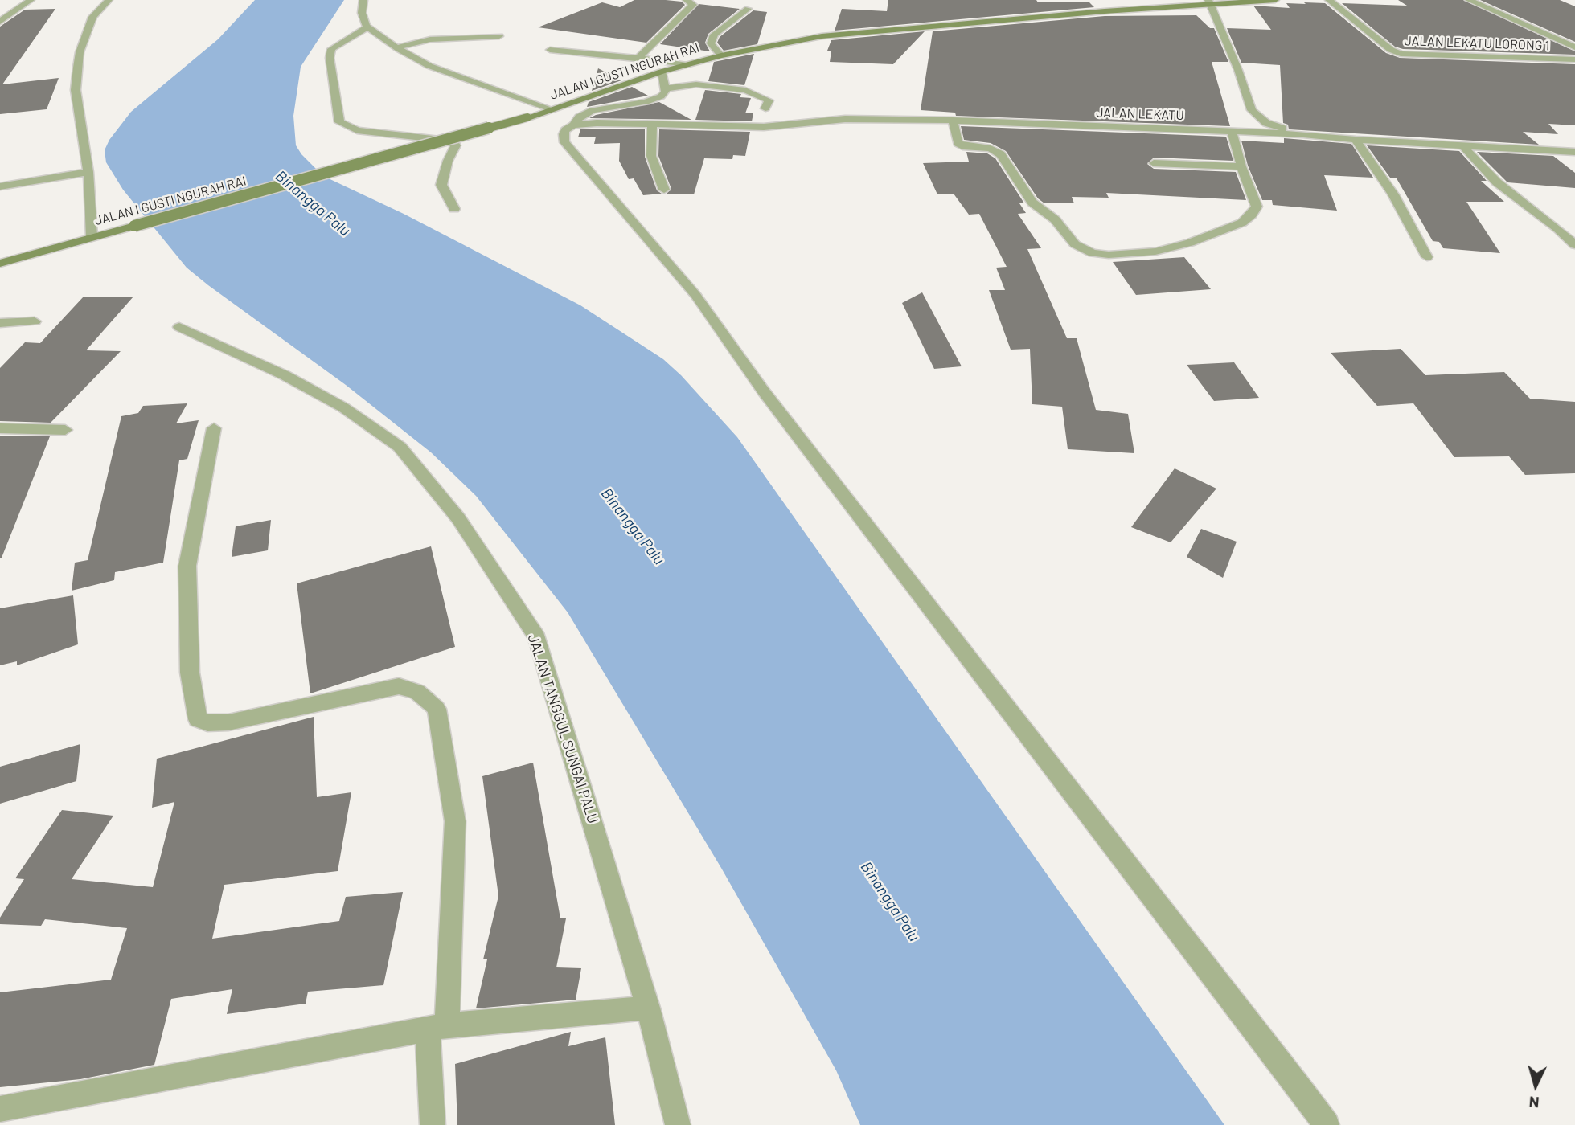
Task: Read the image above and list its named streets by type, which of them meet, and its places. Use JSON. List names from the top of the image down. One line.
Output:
{"streets":{"main road":["JALAN I GUSTI NGURAH RAI"],"street":["JALAN LEKATU LORONG 1","JALAN LEKATU","JALAN TANGGUL SUNGAI PALU"]},"water":["Binangga Palu"],"north":"bottom"}
